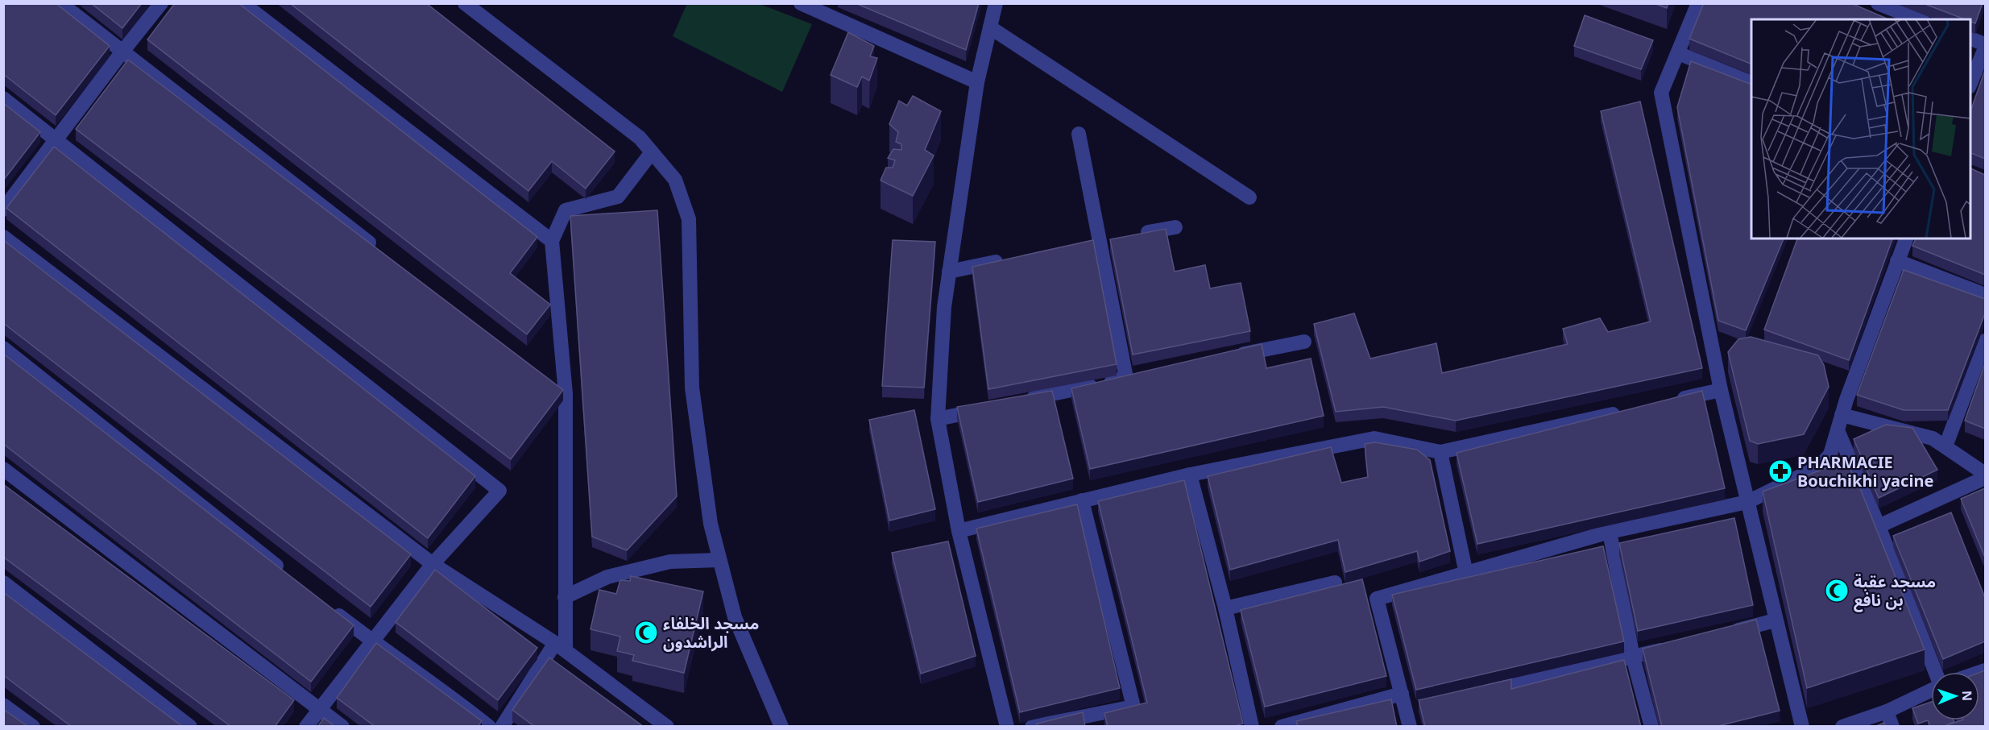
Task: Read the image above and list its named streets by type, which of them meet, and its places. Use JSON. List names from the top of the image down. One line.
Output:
{"places":{"pharmacy":["PHARMACIE Bouchikhi yacine"],"mosque":["مسجد عقبة بن نافع","مسجد الخلفاء الراشدون"]},"north":"right"}
